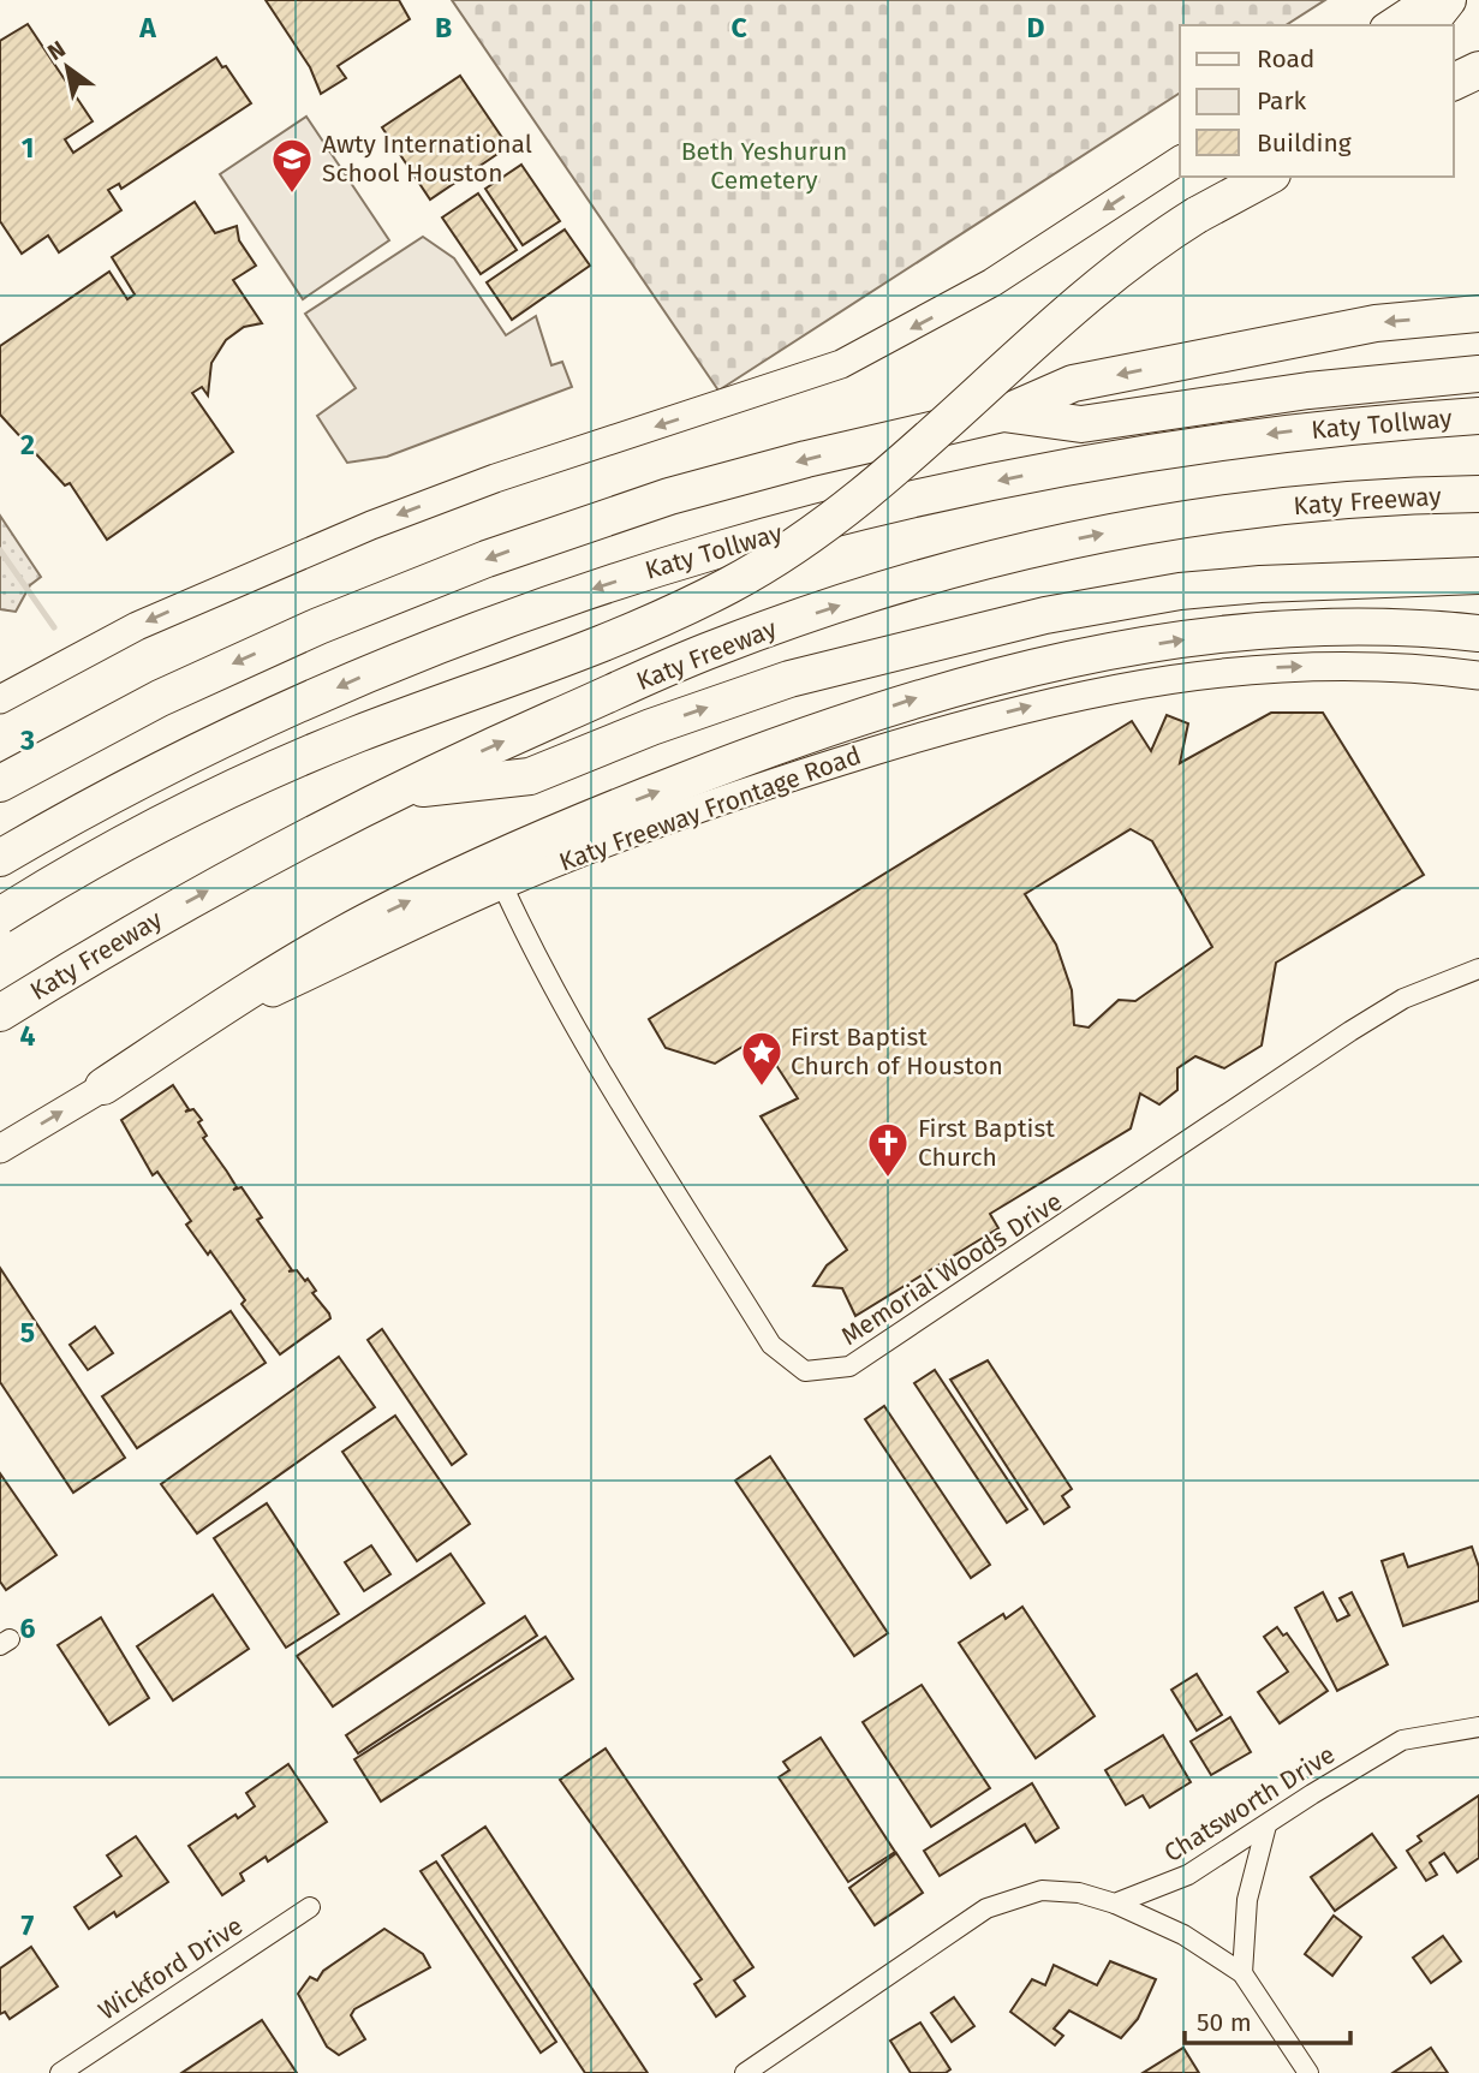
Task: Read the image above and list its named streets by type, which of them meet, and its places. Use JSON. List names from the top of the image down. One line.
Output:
{"streets":{"highway":["Katy Tollway","Katy Freeway"],"main road":["Katy Freeway Frontage Road"],"street":["Memorial Woods Drive","Chatsworth Drive","Wickford Drive"]},"crossings":[["Katy Freeway Frontage Road","Memorial Woods Drive"]],"one_way":["Katy Freeway Frontage Road"],"parks":["Beth Yeshurun Cemetery"],"places":{"school or university":["Awty International School Houston"],"place":["First Baptist Church of Houston"],"church":["First Baptist Church"]},"legend":["Road","Park","Building"],"scale_bar":"50 m","north":"top left","grid":{"columns":["A","B","C","D"],"rows":["1","2","3","4","5","6","7"]}}
